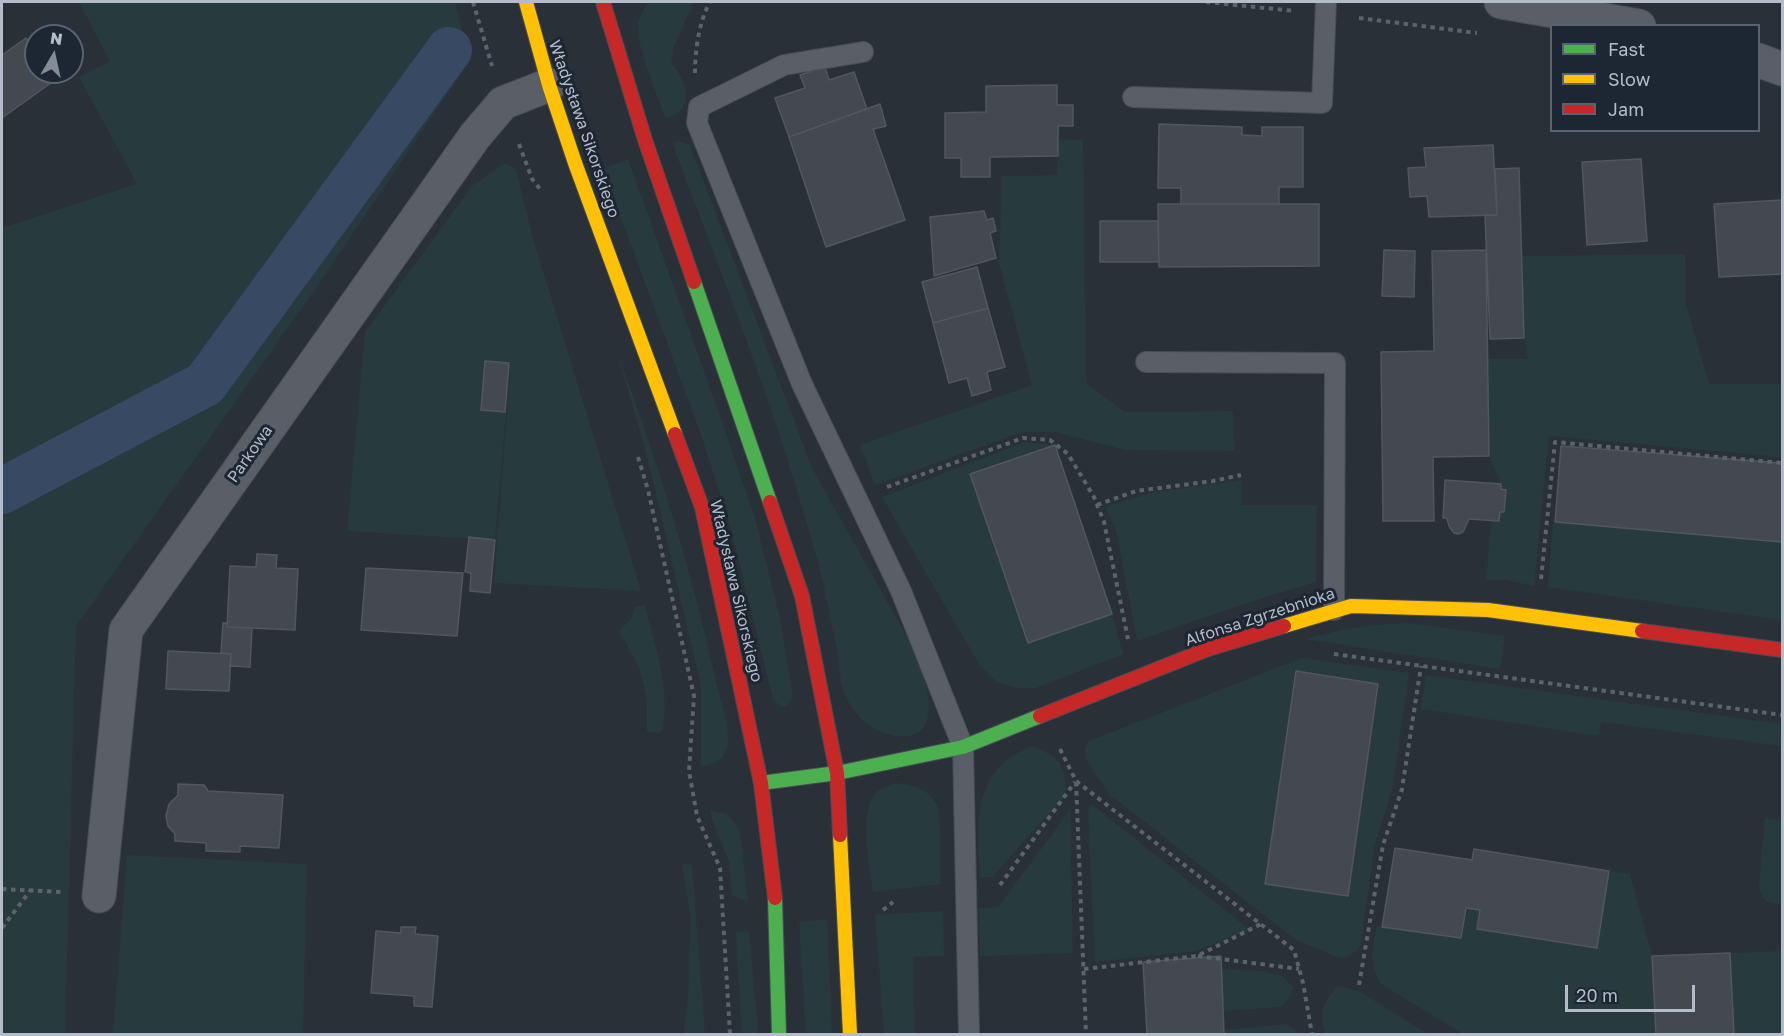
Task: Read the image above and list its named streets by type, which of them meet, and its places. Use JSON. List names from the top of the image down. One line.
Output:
{"streets":{"street":["Władysława Sikorskiego","Parkowa","Alfonsa Zgrzebnioka"]},"crossings":[["Władysława Sikorskiego","Parkowa"],["Władysława Sikorskiego","Alfonsa Zgrzebnioka"]],"legend":["Fast","Slow","Jam"],"scale_bar":"20 m","north":"top"}
